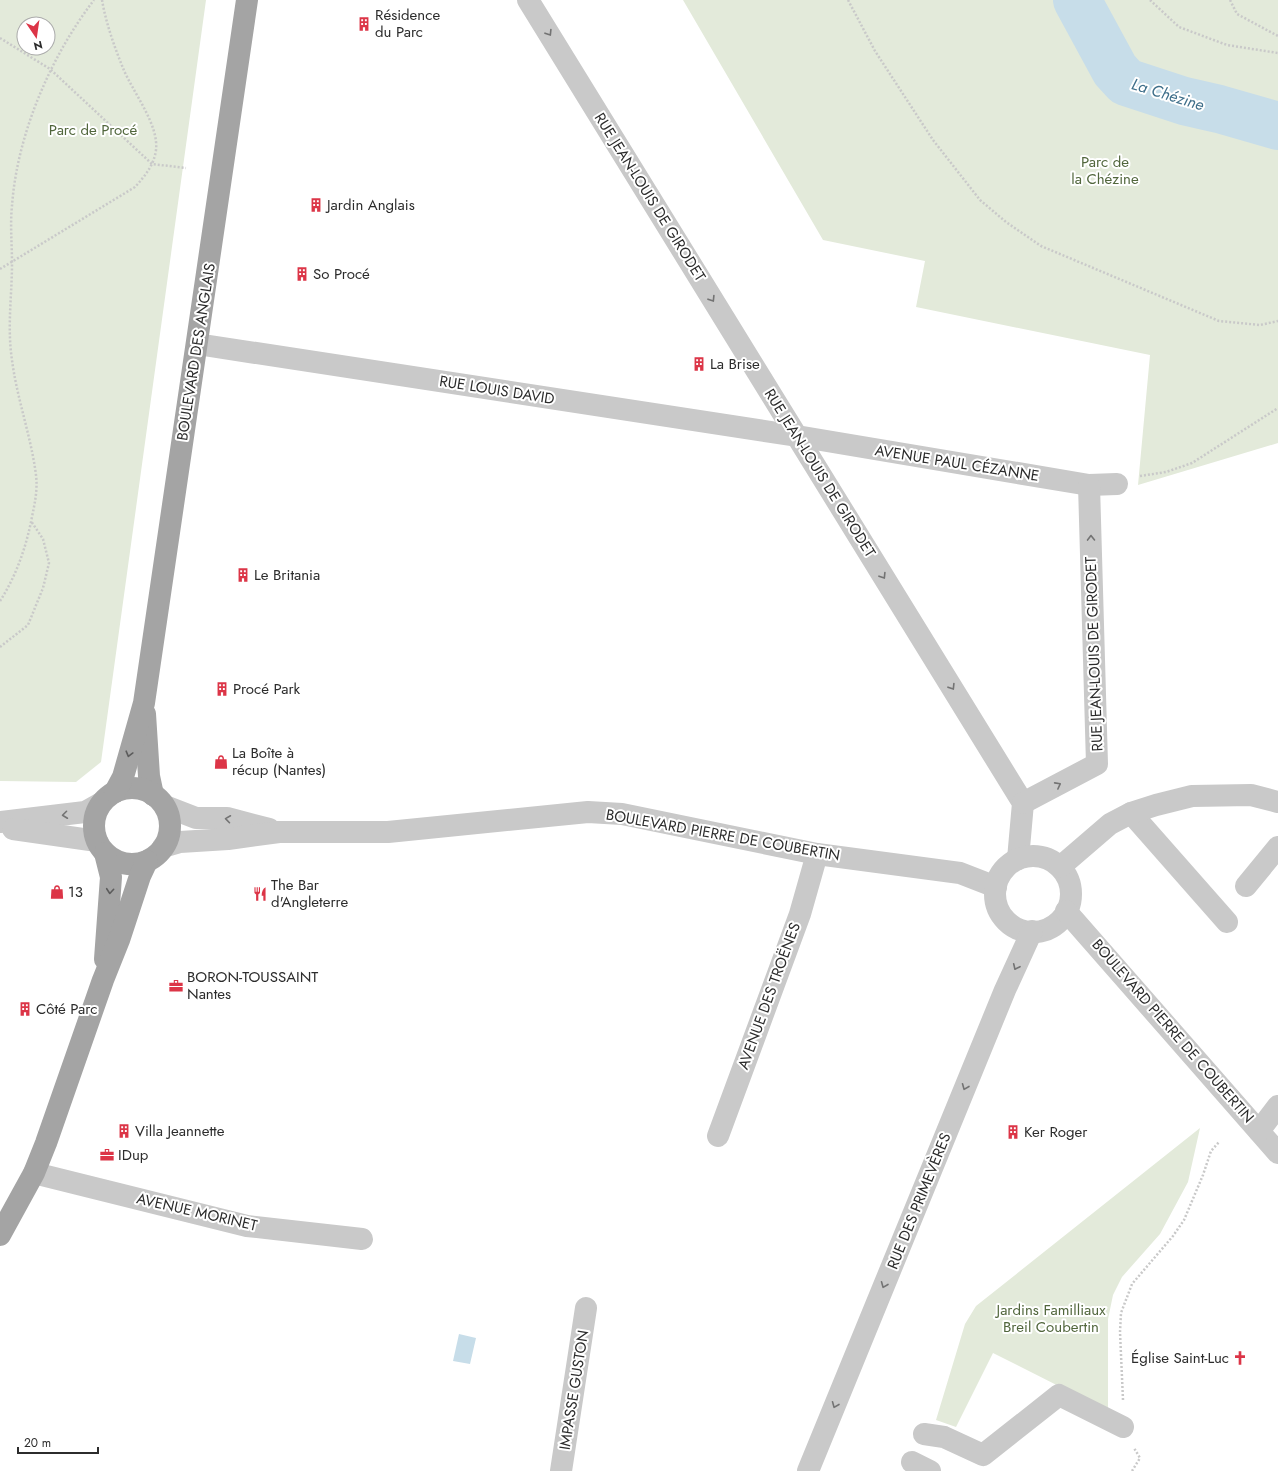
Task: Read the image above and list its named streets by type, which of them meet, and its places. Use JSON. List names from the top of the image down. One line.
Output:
{"streets":{"main road":["BOULEVARD DES ANGLAIS"],"street":["RUE JEAN-LOUIS DE GIRODET","RUE LOUIS DAVID","AVENUE PAUL CÉZANNE","BOULEVARD PIERRE DE COUBERTIN","AVENUE DES TROËNES","RUE DES PRIMEVÈRES","AVENUE MORINET","IMPASSE GUSTON"]},"crossings":[["RUE JEAN-LOUIS DE GIRODET","RUE LOUIS DAVID"],["RUE JEAN-LOUIS DE GIRODET","AVENUE PAUL CÉZANNE"],["BOULEVARD DES ANGLAIS","RUE LOUIS DAVID"],["BOULEVARD DES ANGLAIS","BOULEVARD PIERRE DE COUBERTIN"],["RUE LOUIS DAVID","AVENUE PAUL CÉZANNE"],["BOULEVARD PIERRE DE COUBERTIN","AVENUE DES TROËNES"],["BOULEVARD PIERRE DE COUBERTIN","RUE DES PRIMEVÈRES"]],"one_way":["RUE DES PRIMEVÈRES"],"water":["La Chézine"],"parks":["Parc de Procé","Parc de la Chézine","Jardins Familliaux Breil Coubertin"],"places":{"building":["Résidence du Parc","Jardin Anglais","So Procé","La Brise","Le Britania","Procé Park","Côté Parc","Villa Jeannette","Ker Roger"],"shop":["La Boîte à récup (Nantes)","13"],"restaurant":["The Bar d'Angleterre"],"office":["BORON-TOUSSAINT Nantes","IDup"],"church":["Église Saint-Luc"]},"scale_bar":"20 m","north":"bottom"}
